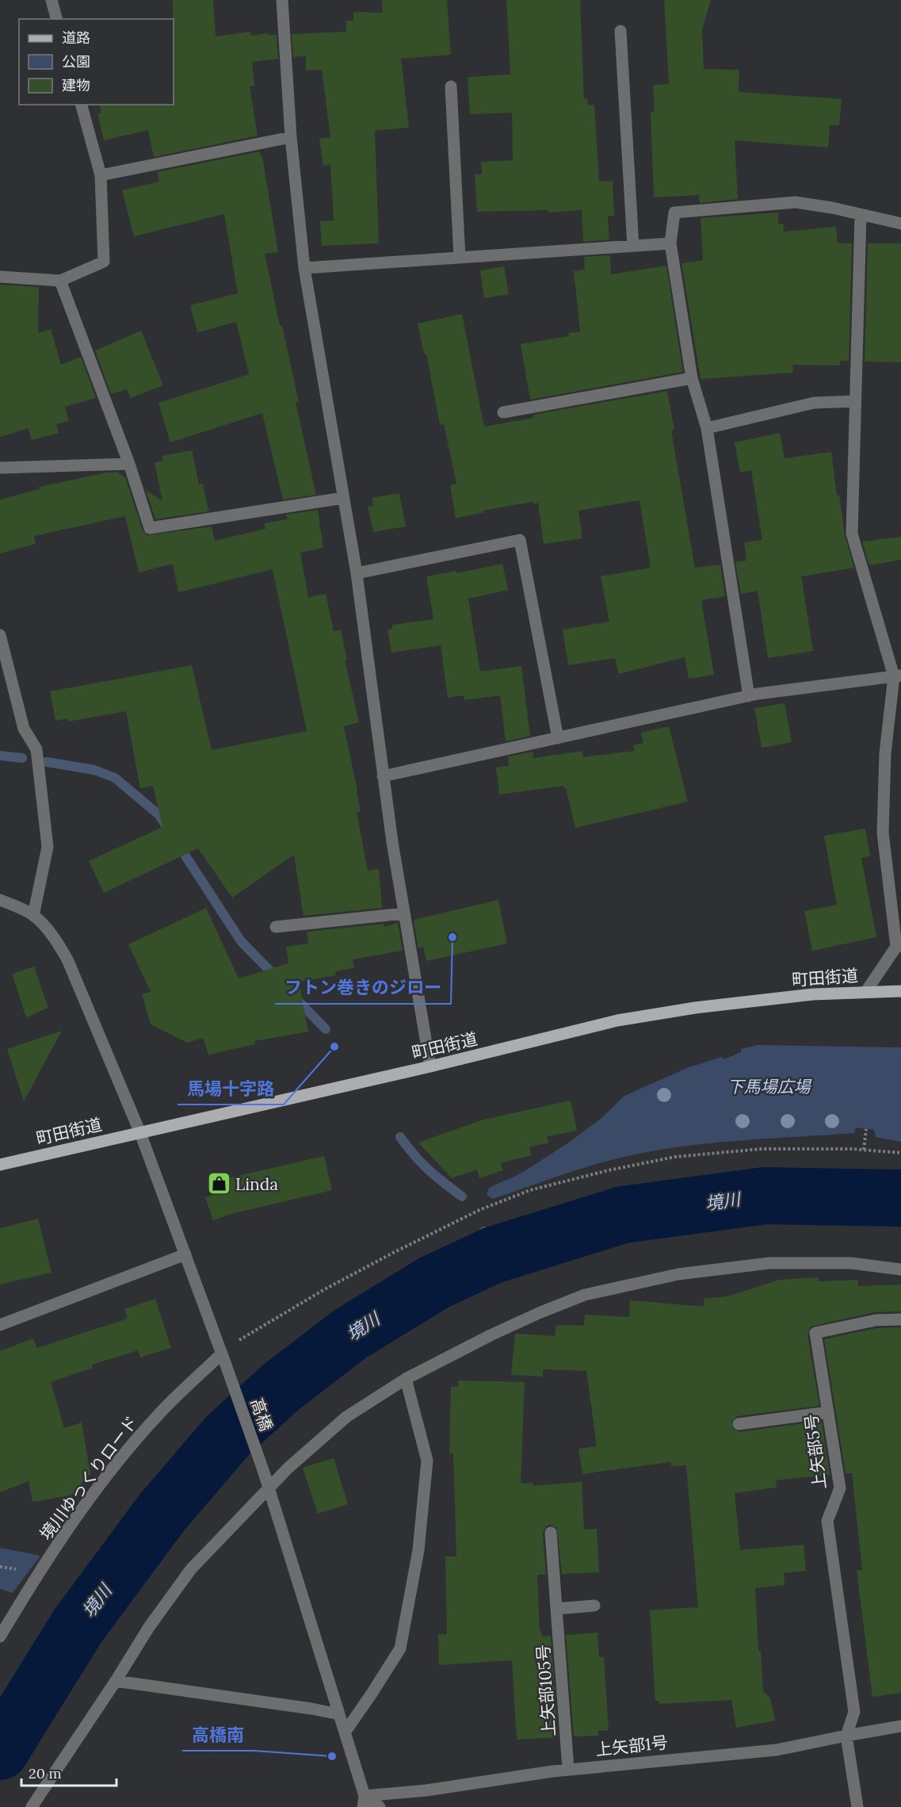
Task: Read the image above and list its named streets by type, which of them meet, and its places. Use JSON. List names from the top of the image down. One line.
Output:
{"streets":{"main road":["町田街道"],"street":["高橋","上矢部5号","境川ゆっくりロード","上矢部105号","上矢部1号"]},"crossings":[["町田街道","高橋"],["高橋","境川ゆっくりロード"],["高橋","上矢部1号"],["上矢部5号","上矢部1号"],["上矢部105号","上矢部1号"]],"water":["境川"],"parks":["下馬場広場"],"places":{"other":["フトン巻きのジロー","馬場十字路","高橋南"],"shop":["Linda"]},"legend":["道路","公園","建物"],"scale_bar":"20 m"}
